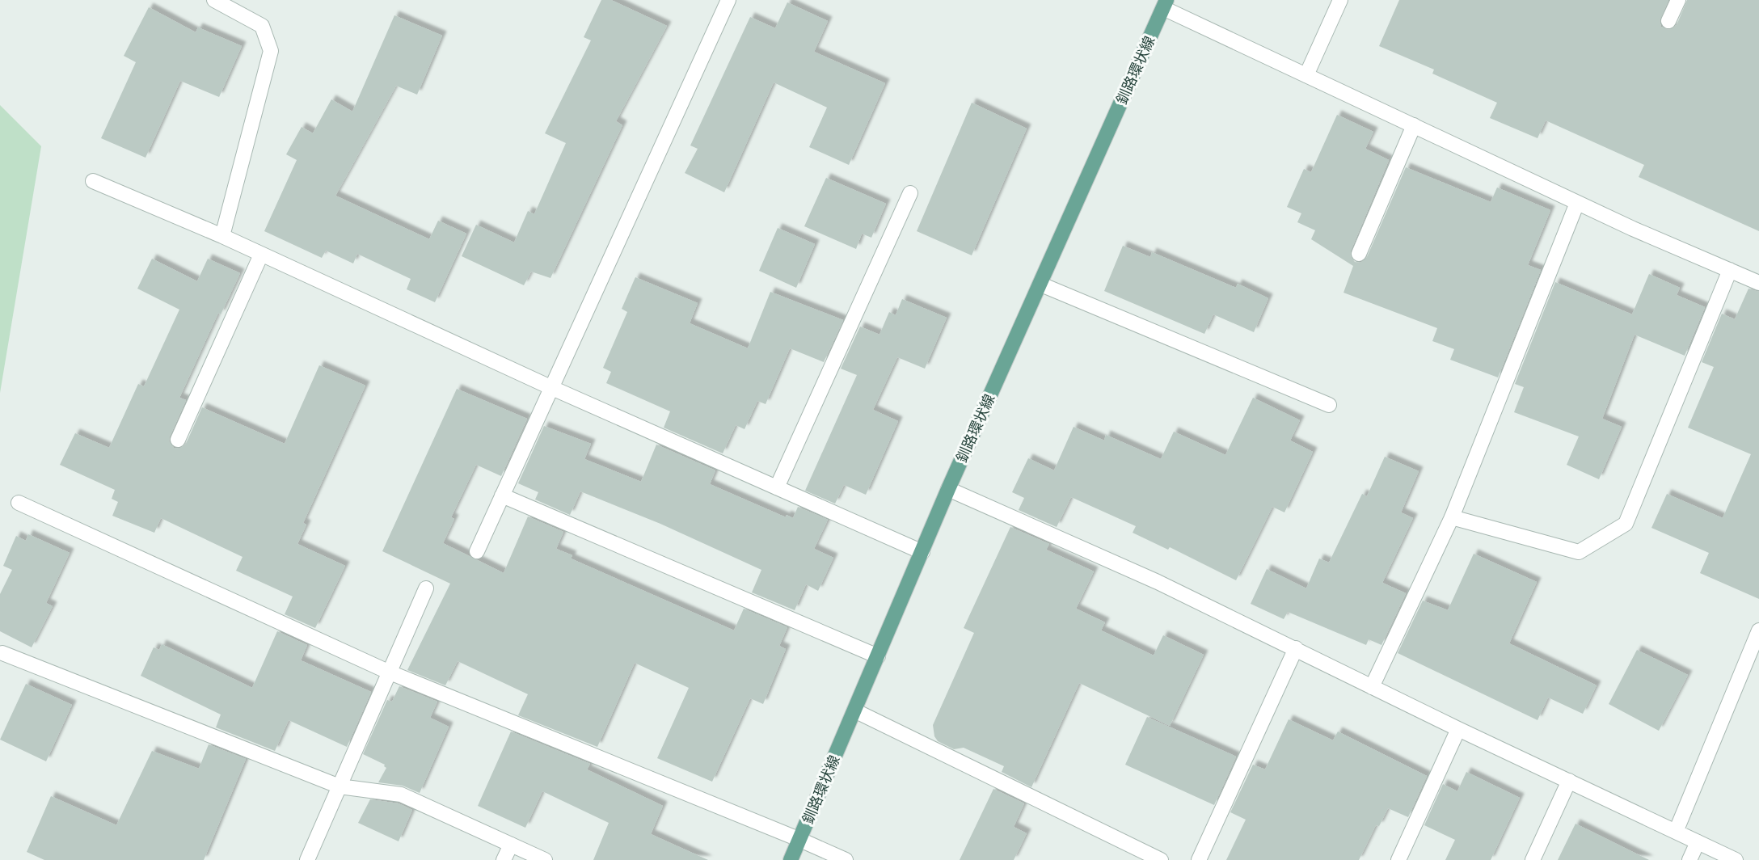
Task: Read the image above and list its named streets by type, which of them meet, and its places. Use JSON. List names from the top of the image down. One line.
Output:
{"streets":{"main road":["釧路環状線"]}}
